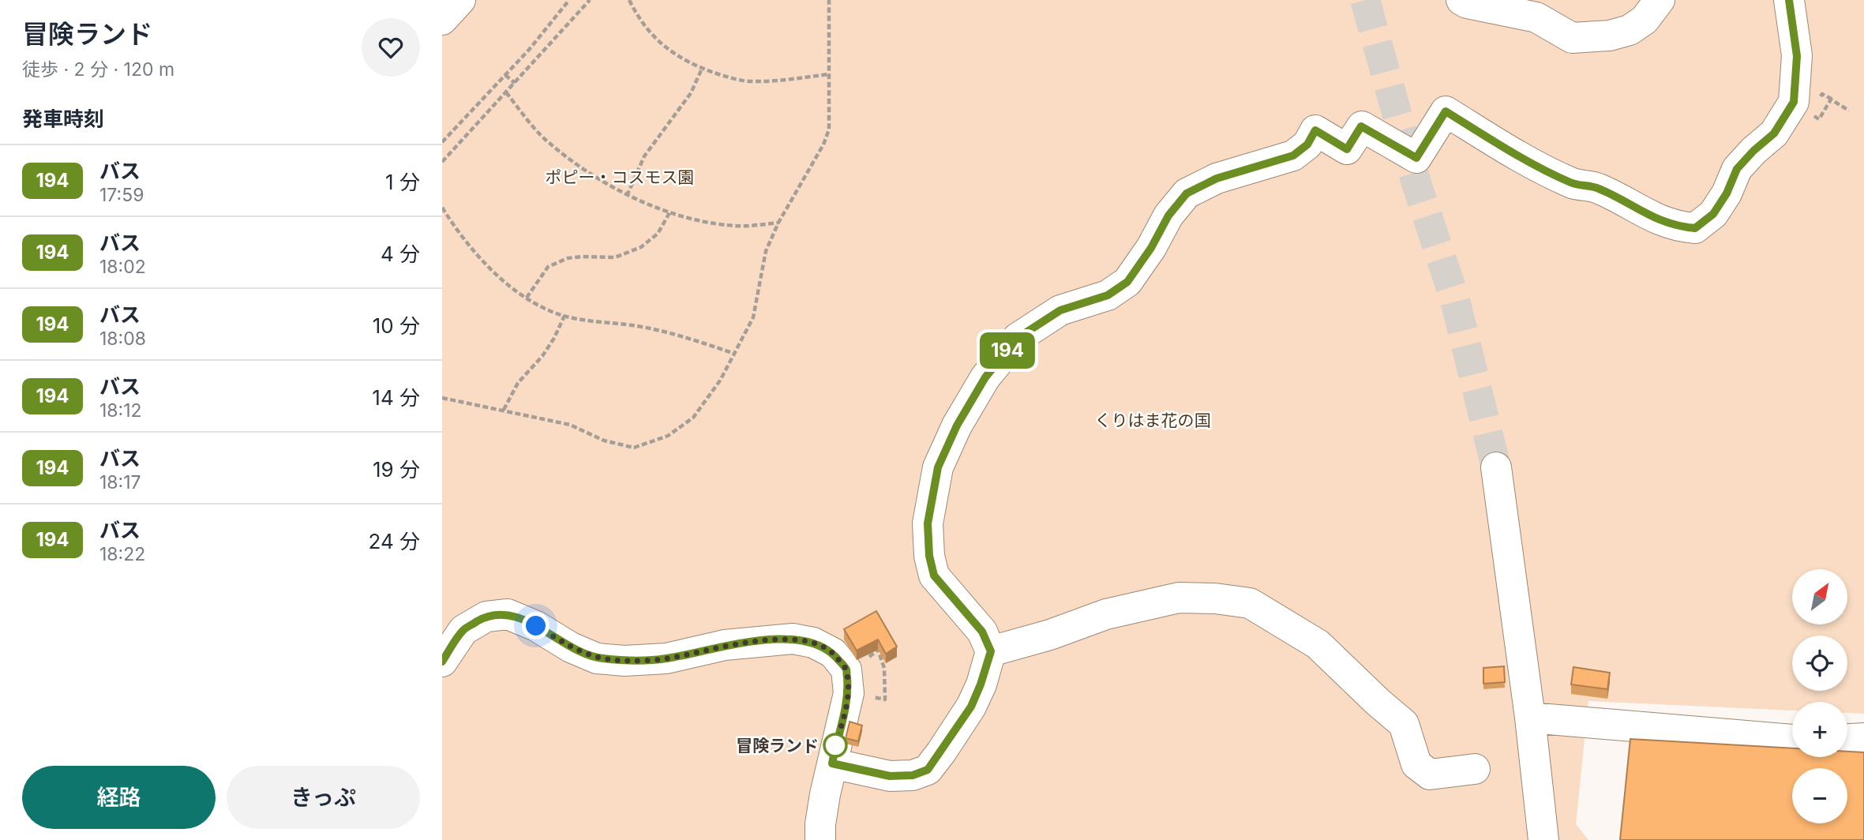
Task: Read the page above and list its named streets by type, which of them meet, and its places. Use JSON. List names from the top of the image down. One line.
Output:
{"parks":["ポピー・コスモス園","くりはま花の国"],"places":["冒険ランド"],"lines":["bus line 194"],"north":"top right","page":{"heading":[["冒険ランド","徒歩 · 2 分 · 120 m"],"発車時刻"],"on_map":"194","list":[{"mark":"194","name":"バス","note":"17:59","value":"1 分"},{"mark":"194","name":"バス","note":"18:02","value":"4 分"},{"mark":"194","name":"バス","note":"18:08","value":"10 分"},{"mark":"194","name":"バス","note":"18:12","value":"14 分"},{"mark":"194","name":"バス","note":"18:17","value":"19 分"},{"mark":"194","name":"バス","note":"18:22","value":"24 分"}],"map_buttons":["+","−"],"buttons":["経路","きっぷ"]}}
